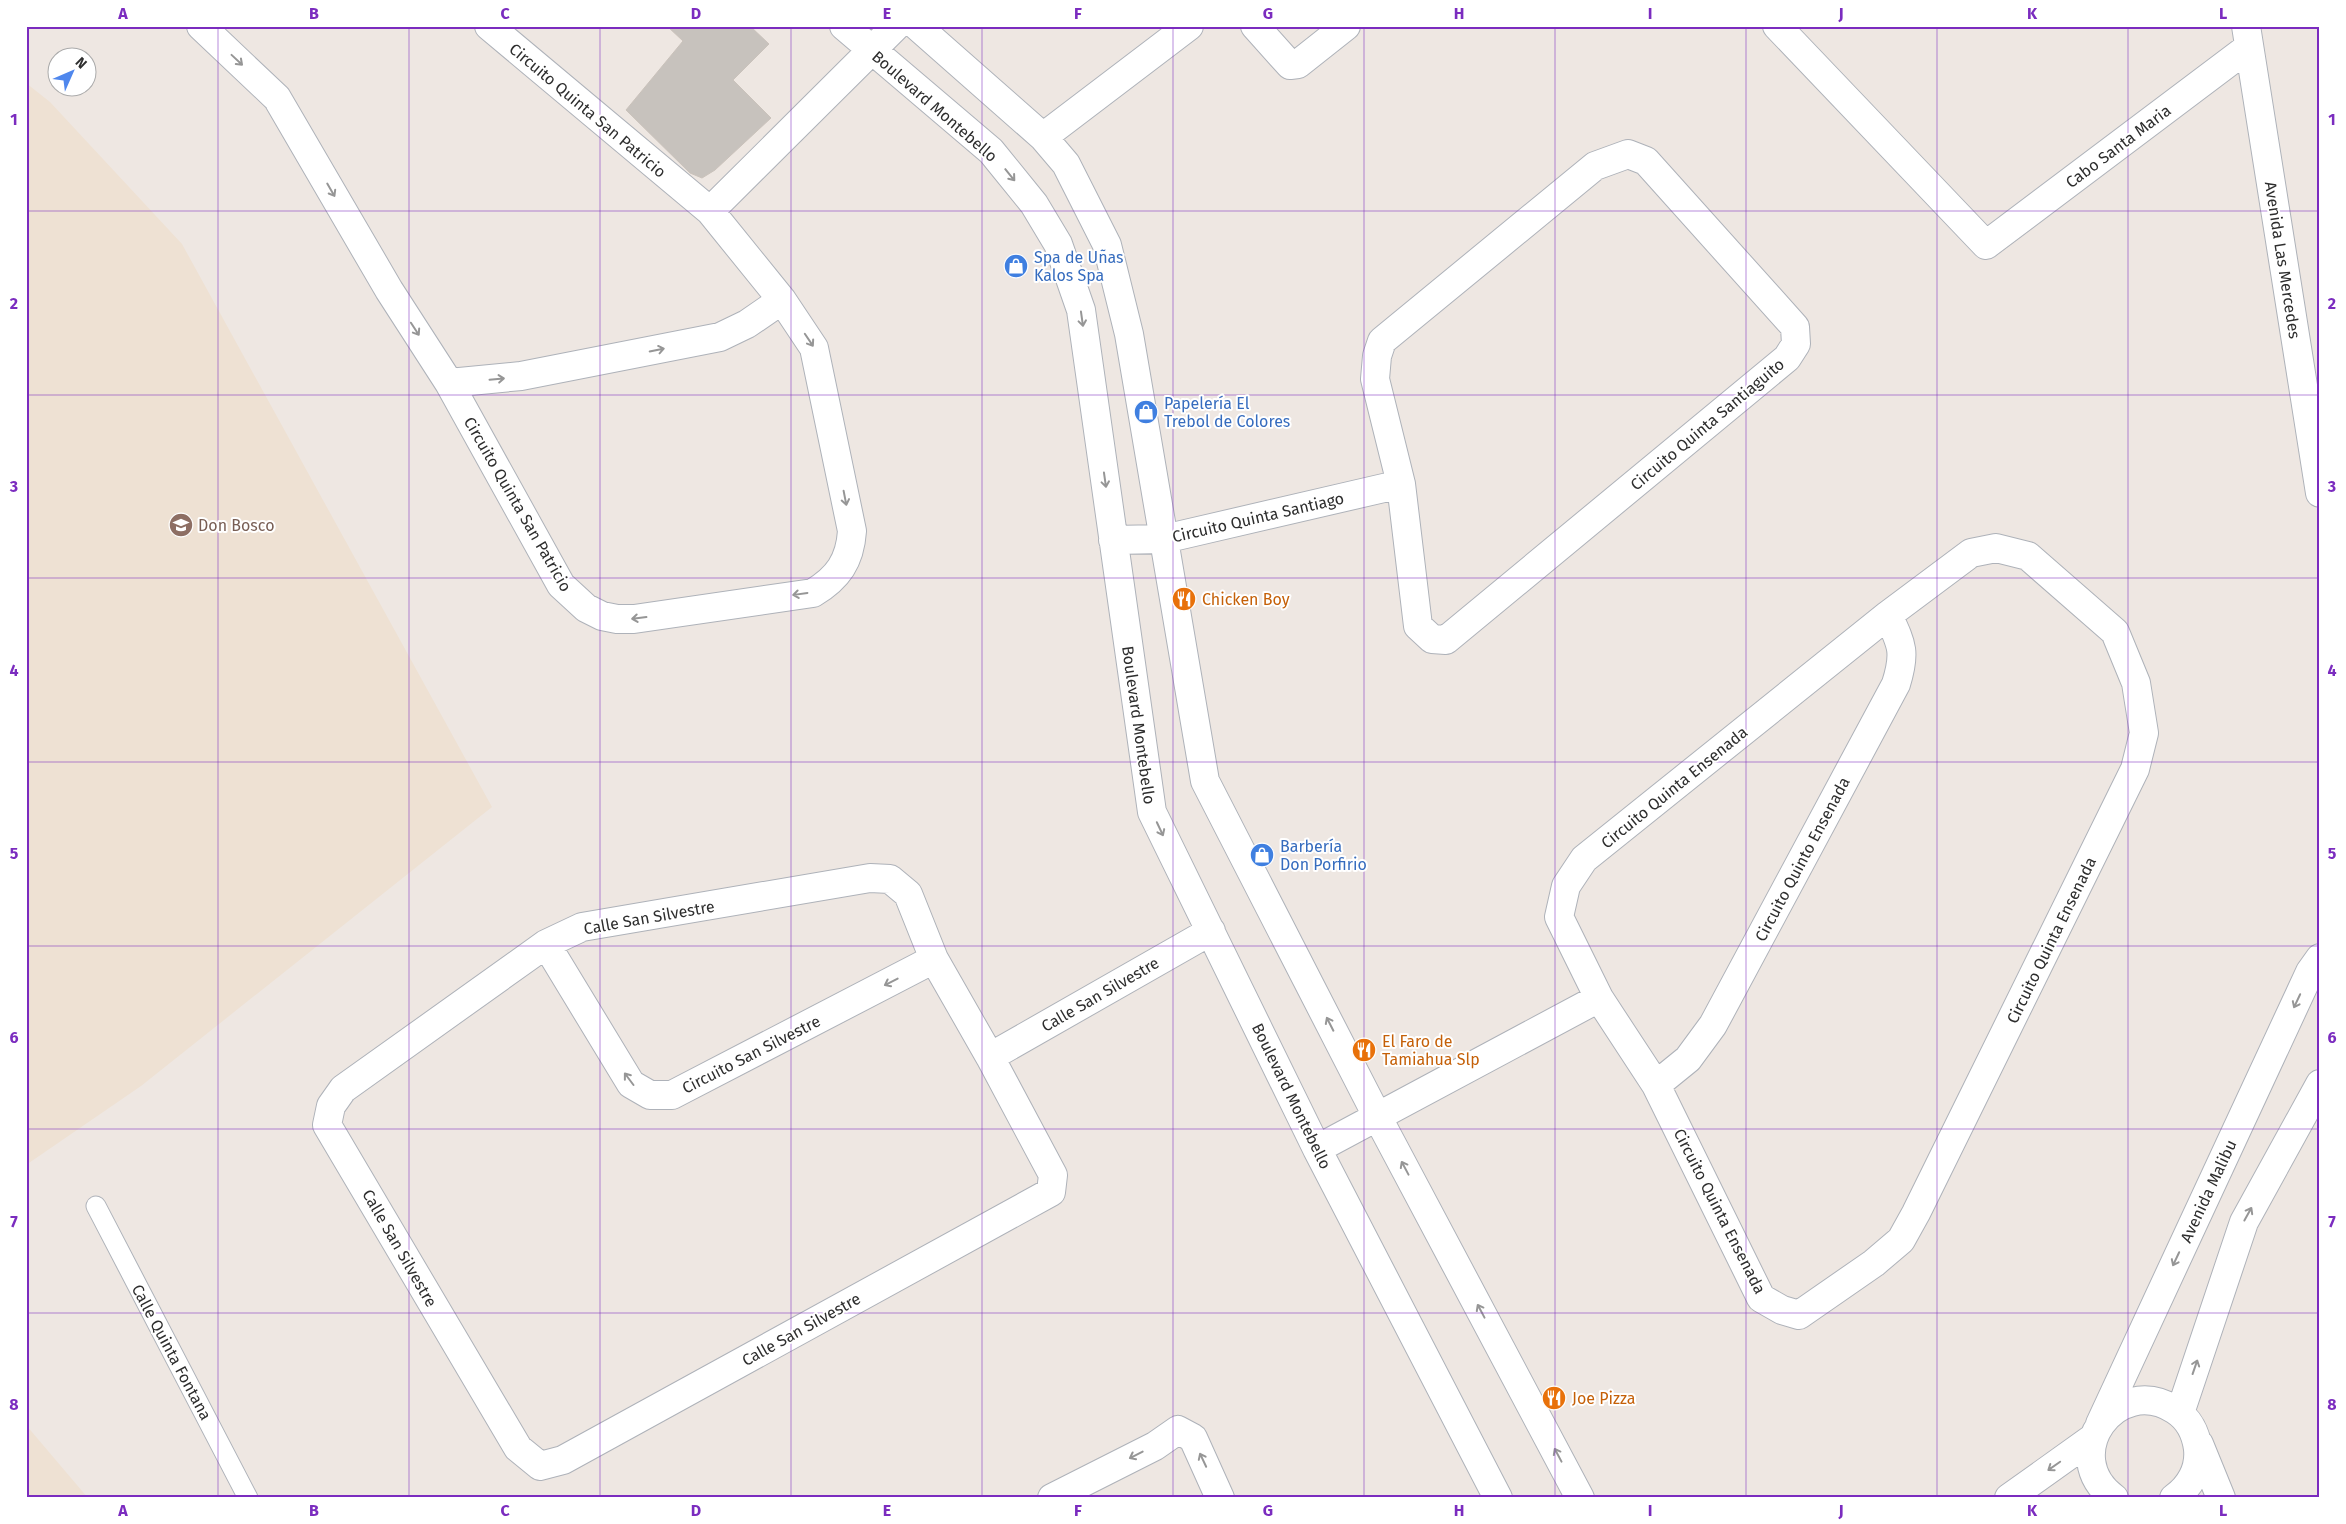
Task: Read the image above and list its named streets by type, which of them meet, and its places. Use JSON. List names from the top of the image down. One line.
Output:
{"streets":{"street":["Boulevard Montebello","Circuito Quinta San Patricio","Cabo Santa Maria","Avenida Las Mercedes","Circuito Quinta Santiaguito","Circuito Quinta Santiago","Circuito Quinta Ensenada","Circuito Quinto Ensenada","Calle San Silvestre","Circuito San Silvestre","Avenida Malibu"],"lane":["Calle Quinta Fontana"]},"crossings":[["Boulevard Montebello","Circuito Quinta Santiago"],["Boulevard Montebello","Calle San Silvestre"],["Cabo Santa Maria","Avenida Las Mercedes"],["Circuito Quinta Santiaguito","Circuito Quinta Santiago"],["Circuito Quinta Ensenada","Circuito Quinto Ensenada"],["Calle San Silvestre","Circuito San Silvestre"]],"places":{"shop":["Spa de Uñas Kalos Spa","Papelería El Trebol de Colores","Barbería Don Porfirio"],"school or university":["Don Bosco"],"restaurant":["Chicken Boy","El Faro de Tamiahua Slp","Joe Pizza"]},"north":"top right","grid":{"columns":["A","B","C","D","E","F","G","H","I","J","K","L"],"rows":["1","2","3","4","5","6","7","8"]}}
